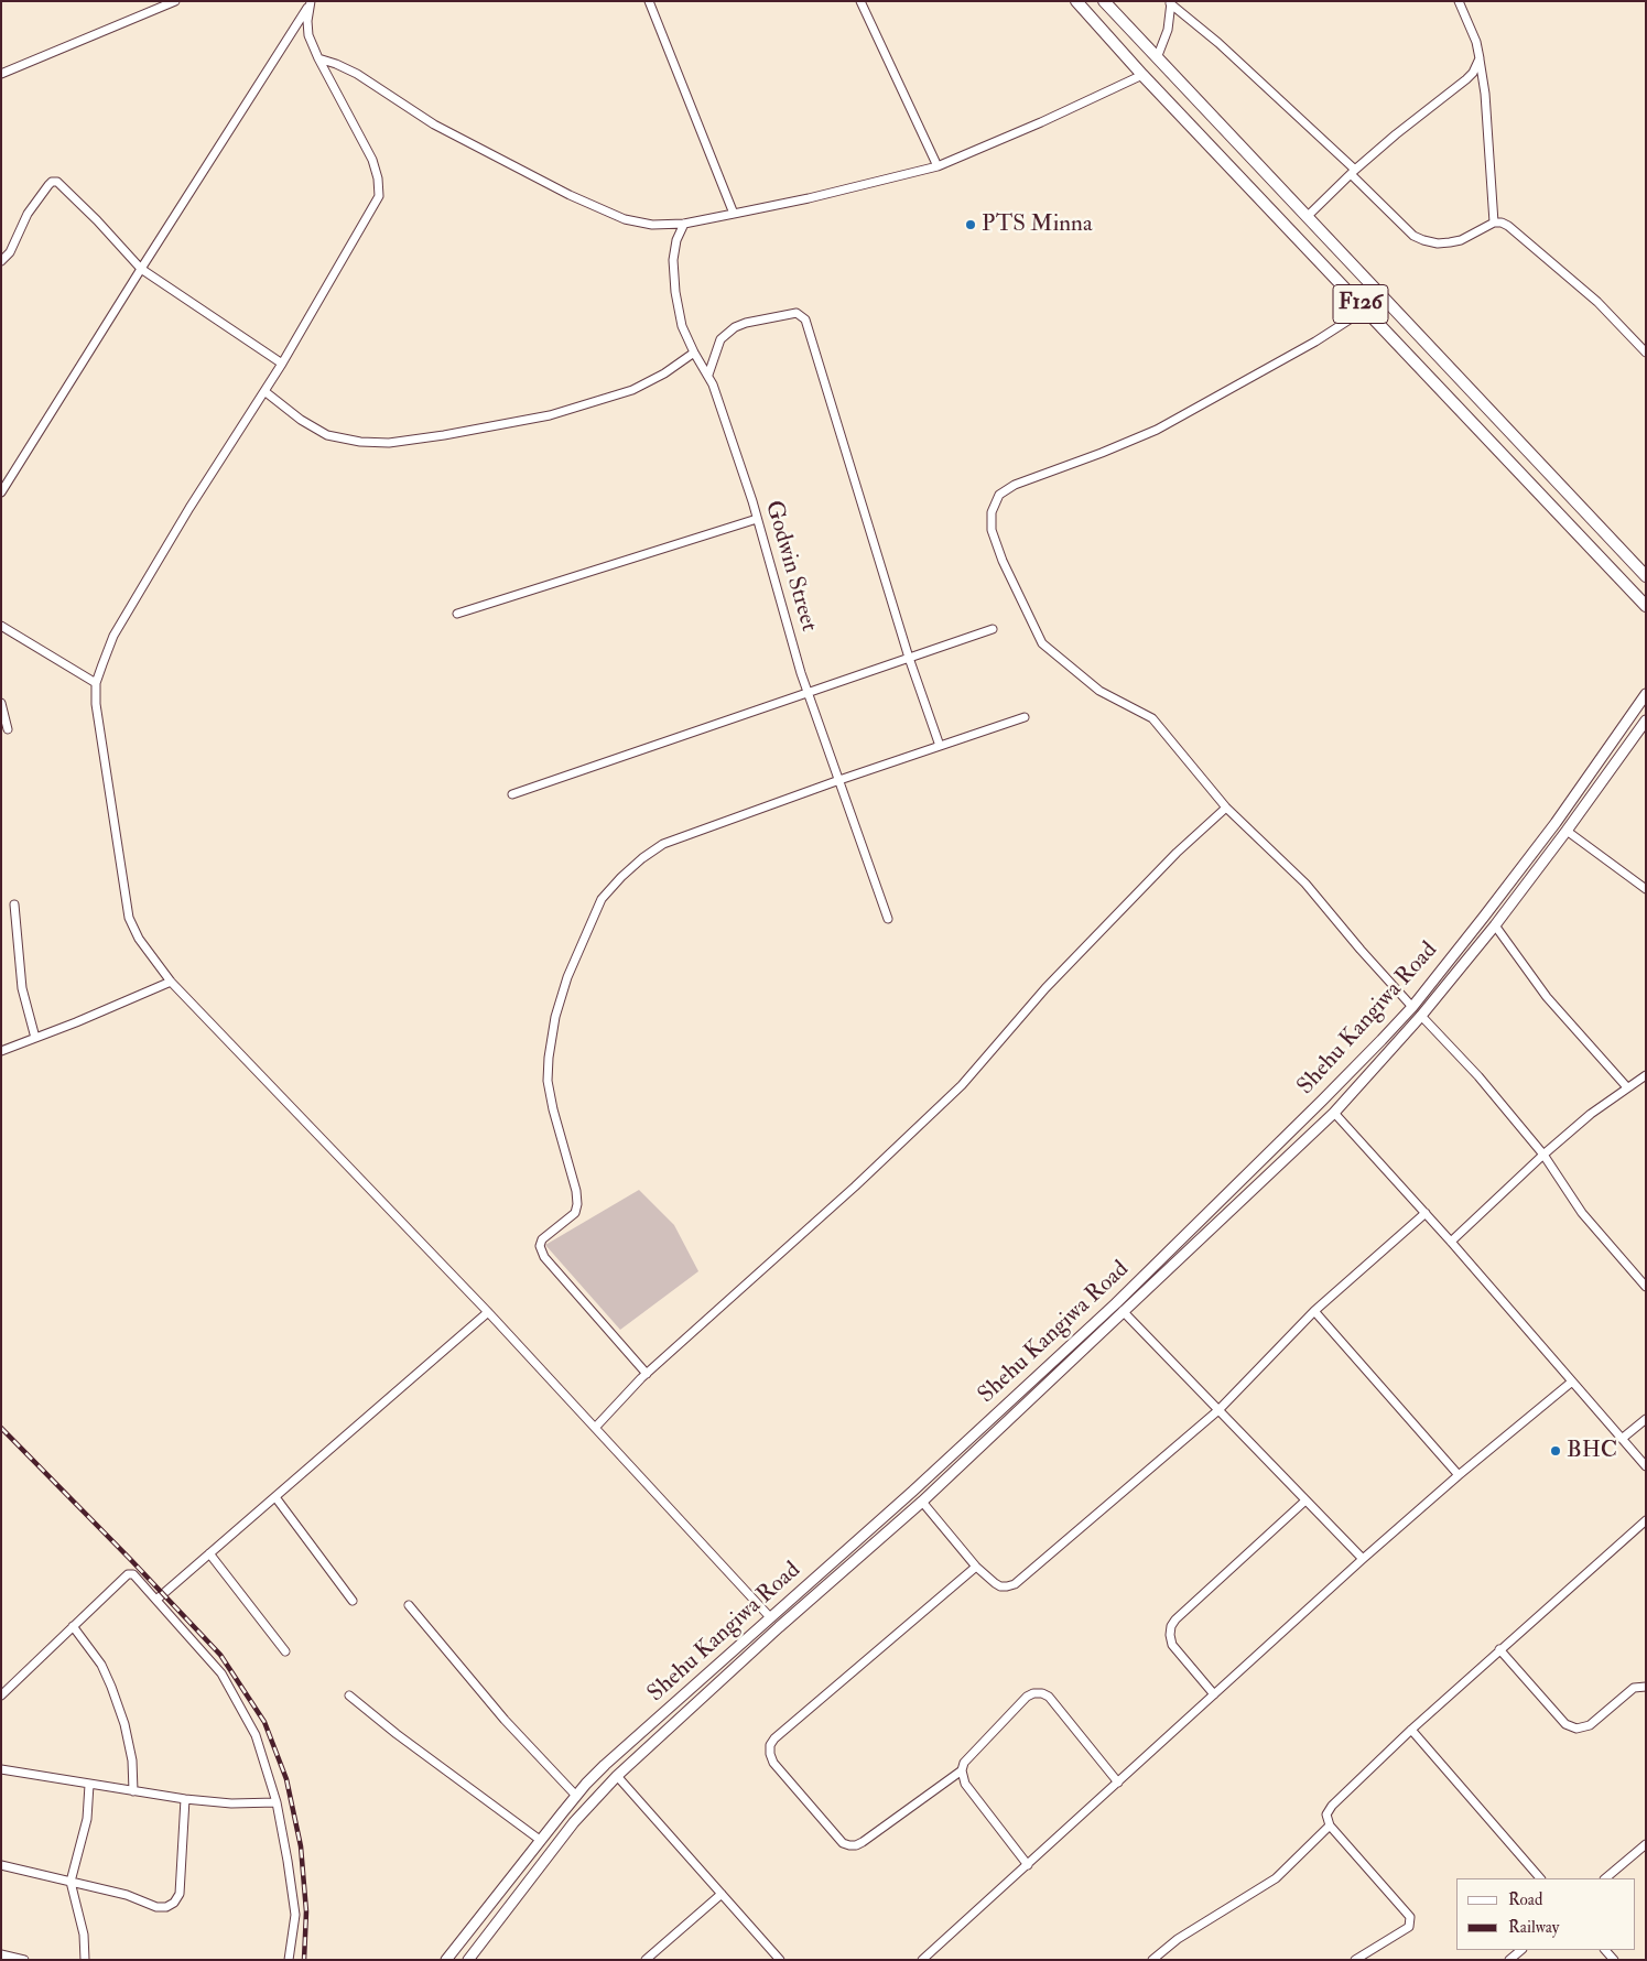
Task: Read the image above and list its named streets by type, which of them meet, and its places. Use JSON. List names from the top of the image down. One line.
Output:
{"streets":{"main road":["F126","Shehu Kangiwa Road"],"street":["Godwin Street"]},"places":["PTS Minna","BHC"],"legend":["Road","Railway"]}
